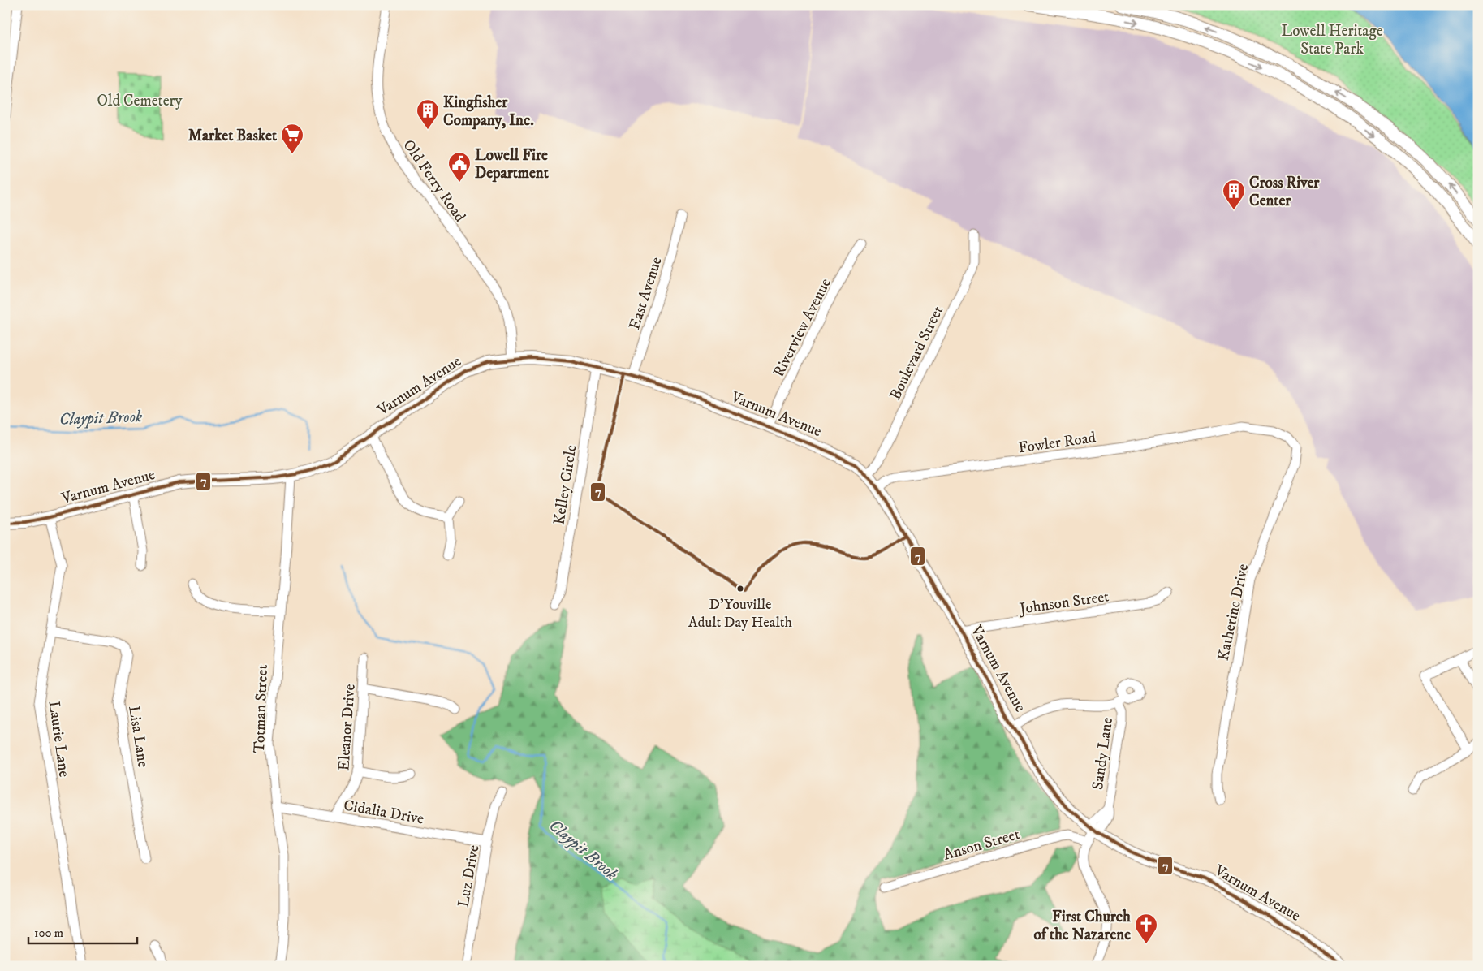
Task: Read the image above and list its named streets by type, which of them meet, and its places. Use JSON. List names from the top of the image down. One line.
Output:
{"streets":{"main road":["Varnum Avenue"],"street":["Old Ferry Road","East Avenue","Riverview Avenue","Boulevard Street","Fowler Road","Kelley Circle","Johnson Street","Katherine Drive","Totman Street","Eleanor Drive","Lisa Lane","Laurie Lane","Sandy Lane","Cidalia Drive","Anson Street","Luz Drive"]},"crossings":[["Old Ferry Road","Varnum Avenue"],["East Avenue","Varnum Avenue"],["Riverview Avenue","Varnum Avenue"],["Boulevard Street","Varnum Avenue"],["Varnum Avenue","Fowler Road"],["Varnum Avenue","Kelley Circle"],["Varnum Avenue","Johnson Street"],["Varnum Avenue","Totman Street"],["Varnum Avenue","Laurie Lane"],["Varnum Avenue","Sandy Lane"],["Fowler Road","Katherine Drive"],["Totman Street","Cidalia Drive"],["Eleanor Drive","Cidalia Drive"],["Lisa Lane","Laurie Lane"],["Sandy Lane","Anson Street"],["Cidalia Drive","Luz Drive"]],"water":["Claypit Brook"],"parks":["Lowell Heritage State Park","Old Cemetery"],"places":{"building":["Kingfisher Company, Inc.","Cross River Center"],"supermarket":["Market Basket"],"public building":["Lowell Fire Department"],"other":["D'Youville Adult Day Health"],"church":["First Church of the Nazarene"]},"lines":["transit line 7"],"scale_bar":"100 m"}
